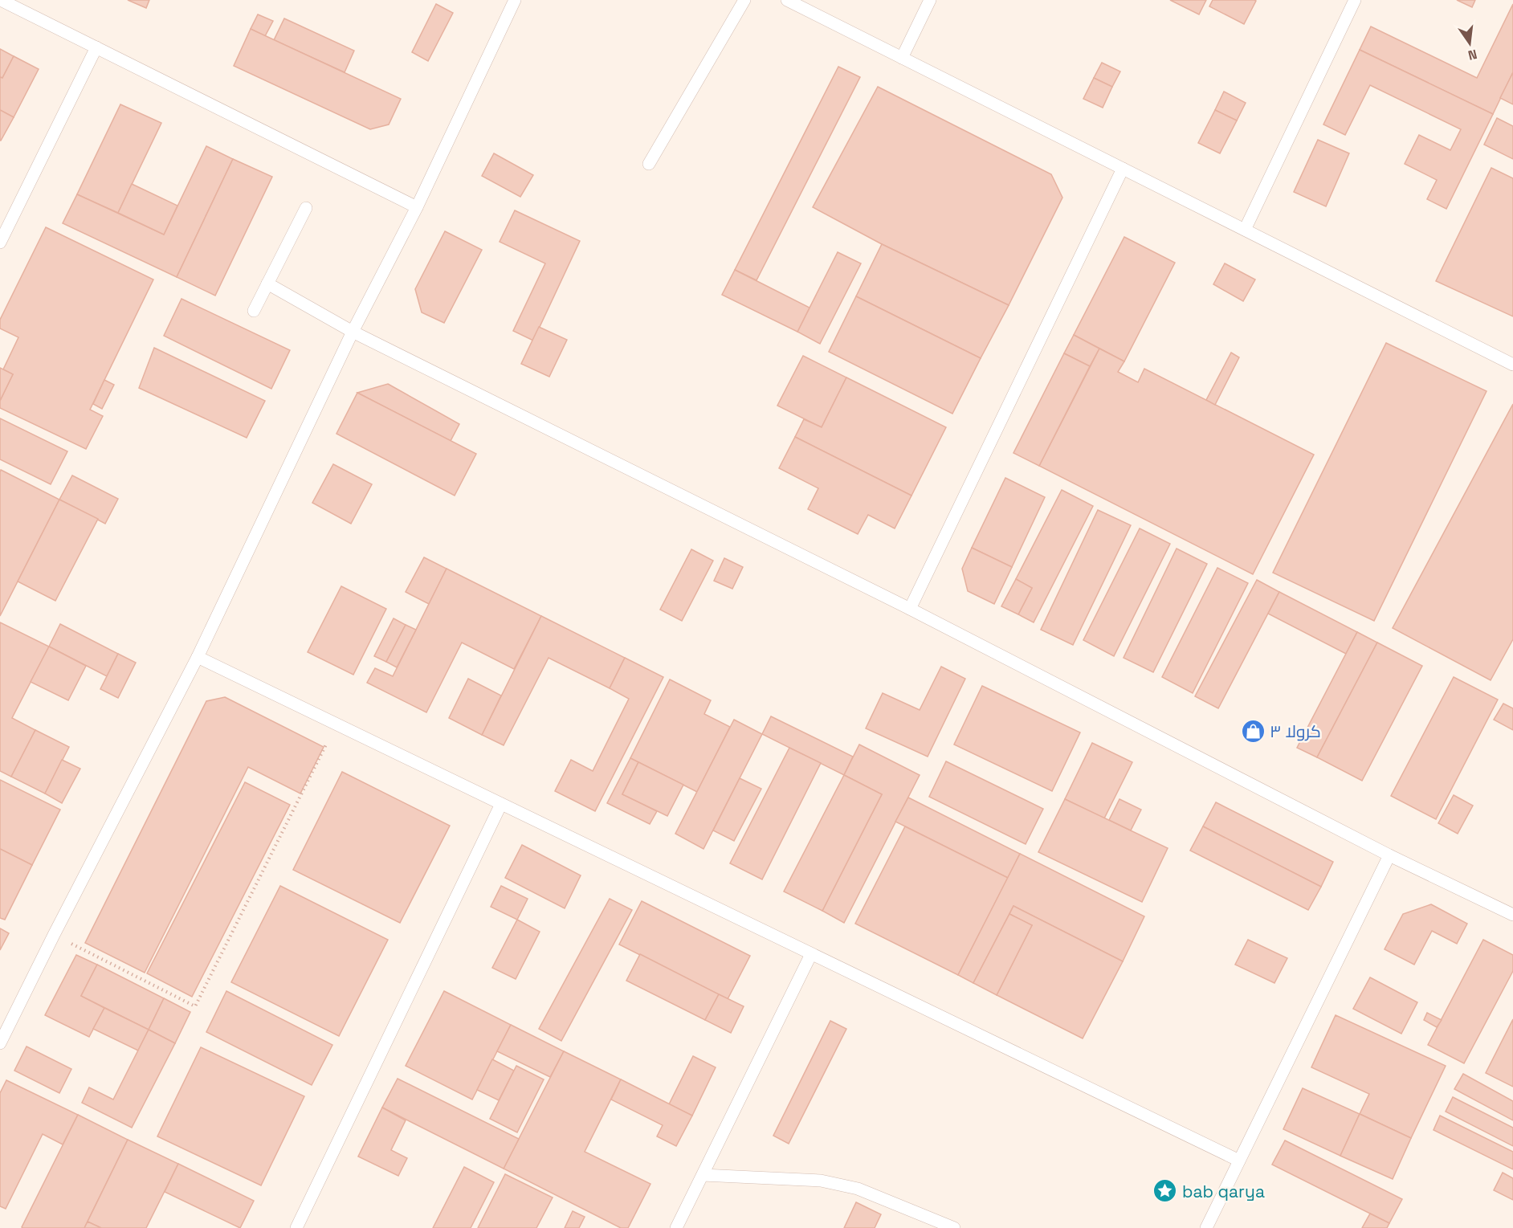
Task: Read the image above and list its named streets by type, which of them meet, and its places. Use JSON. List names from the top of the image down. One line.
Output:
{"places":{"shop":["كرولا ٣"],"place":["bab qarya"]},"north":"bottom"}
